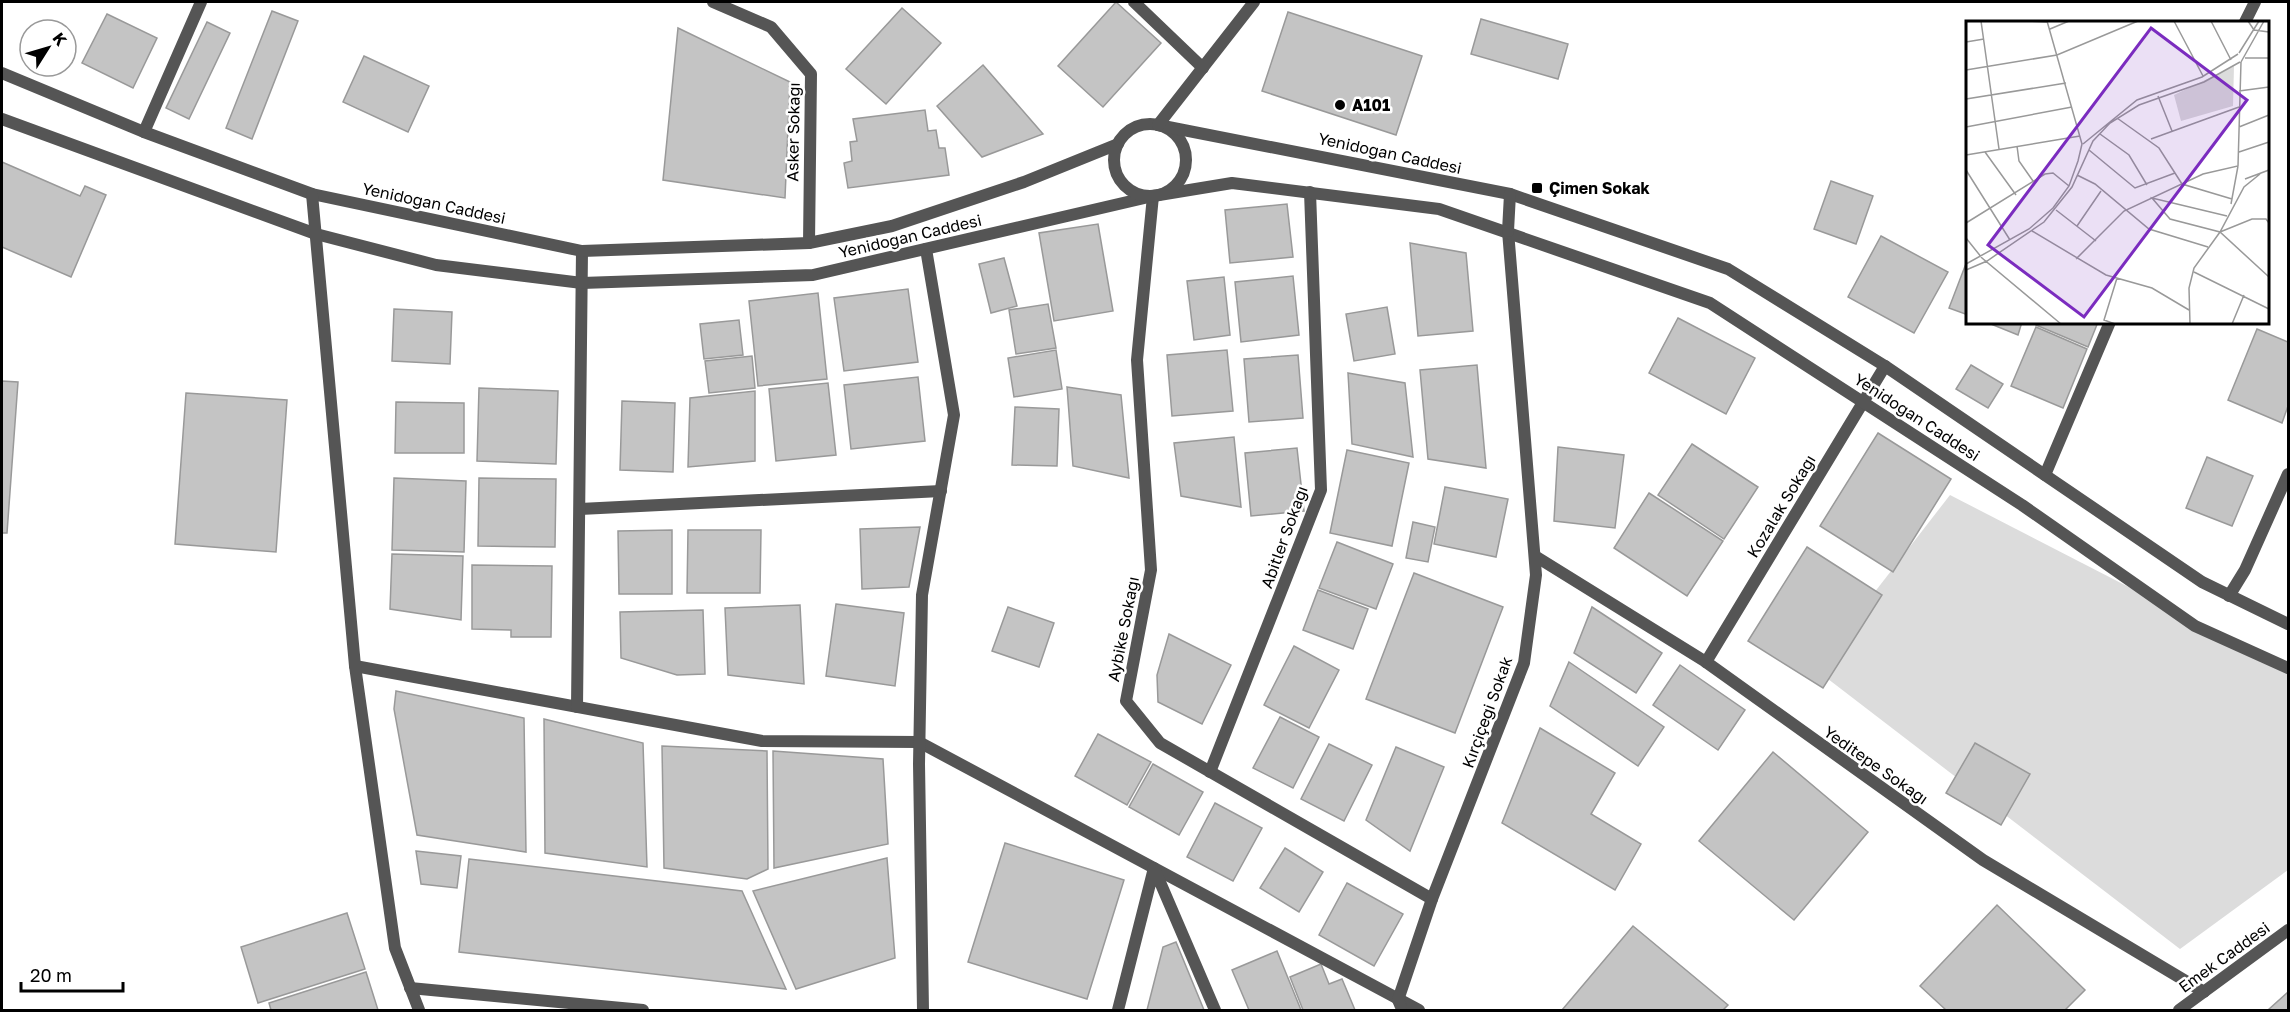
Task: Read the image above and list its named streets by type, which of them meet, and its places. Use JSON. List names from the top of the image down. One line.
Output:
{"streets":{"street":["Asker Sokağı","Yenidoğan Caddesi","Kozalak Sokağı","Abitler Sokağı","Aybike Sokağı","Kırçiçeği Sokak","Yeditepe Sokağı","Emek Caddesi"]},"crossings":[["Asker Sokağı","Yenidoğan Caddesi"],["Yenidoğan Caddesi","Kozalak Sokağı"],["Yenidoğan Caddesi","Abitler Sokağı"],["Yenidoğan Caddesi","Aybike Sokağı"],["Yenidoğan Caddesi","Kırçiçeği Sokak"],["Kozalak Sokağı","Yeditepe Sokağı"],["Abitler Sokağı","Aybike Sokağı"],["Aybike Sokağı","Kırçiçeği Sokak"],["Kırçiçeği Sokak","Yeditepe Sokağı"],["Yeditepe Sokağı","Emek Caddesi"]],"places":{"other":["A101"],"transit":["Çimen Sokak"]},"scale_bar":"20 m","north":"top right"}
